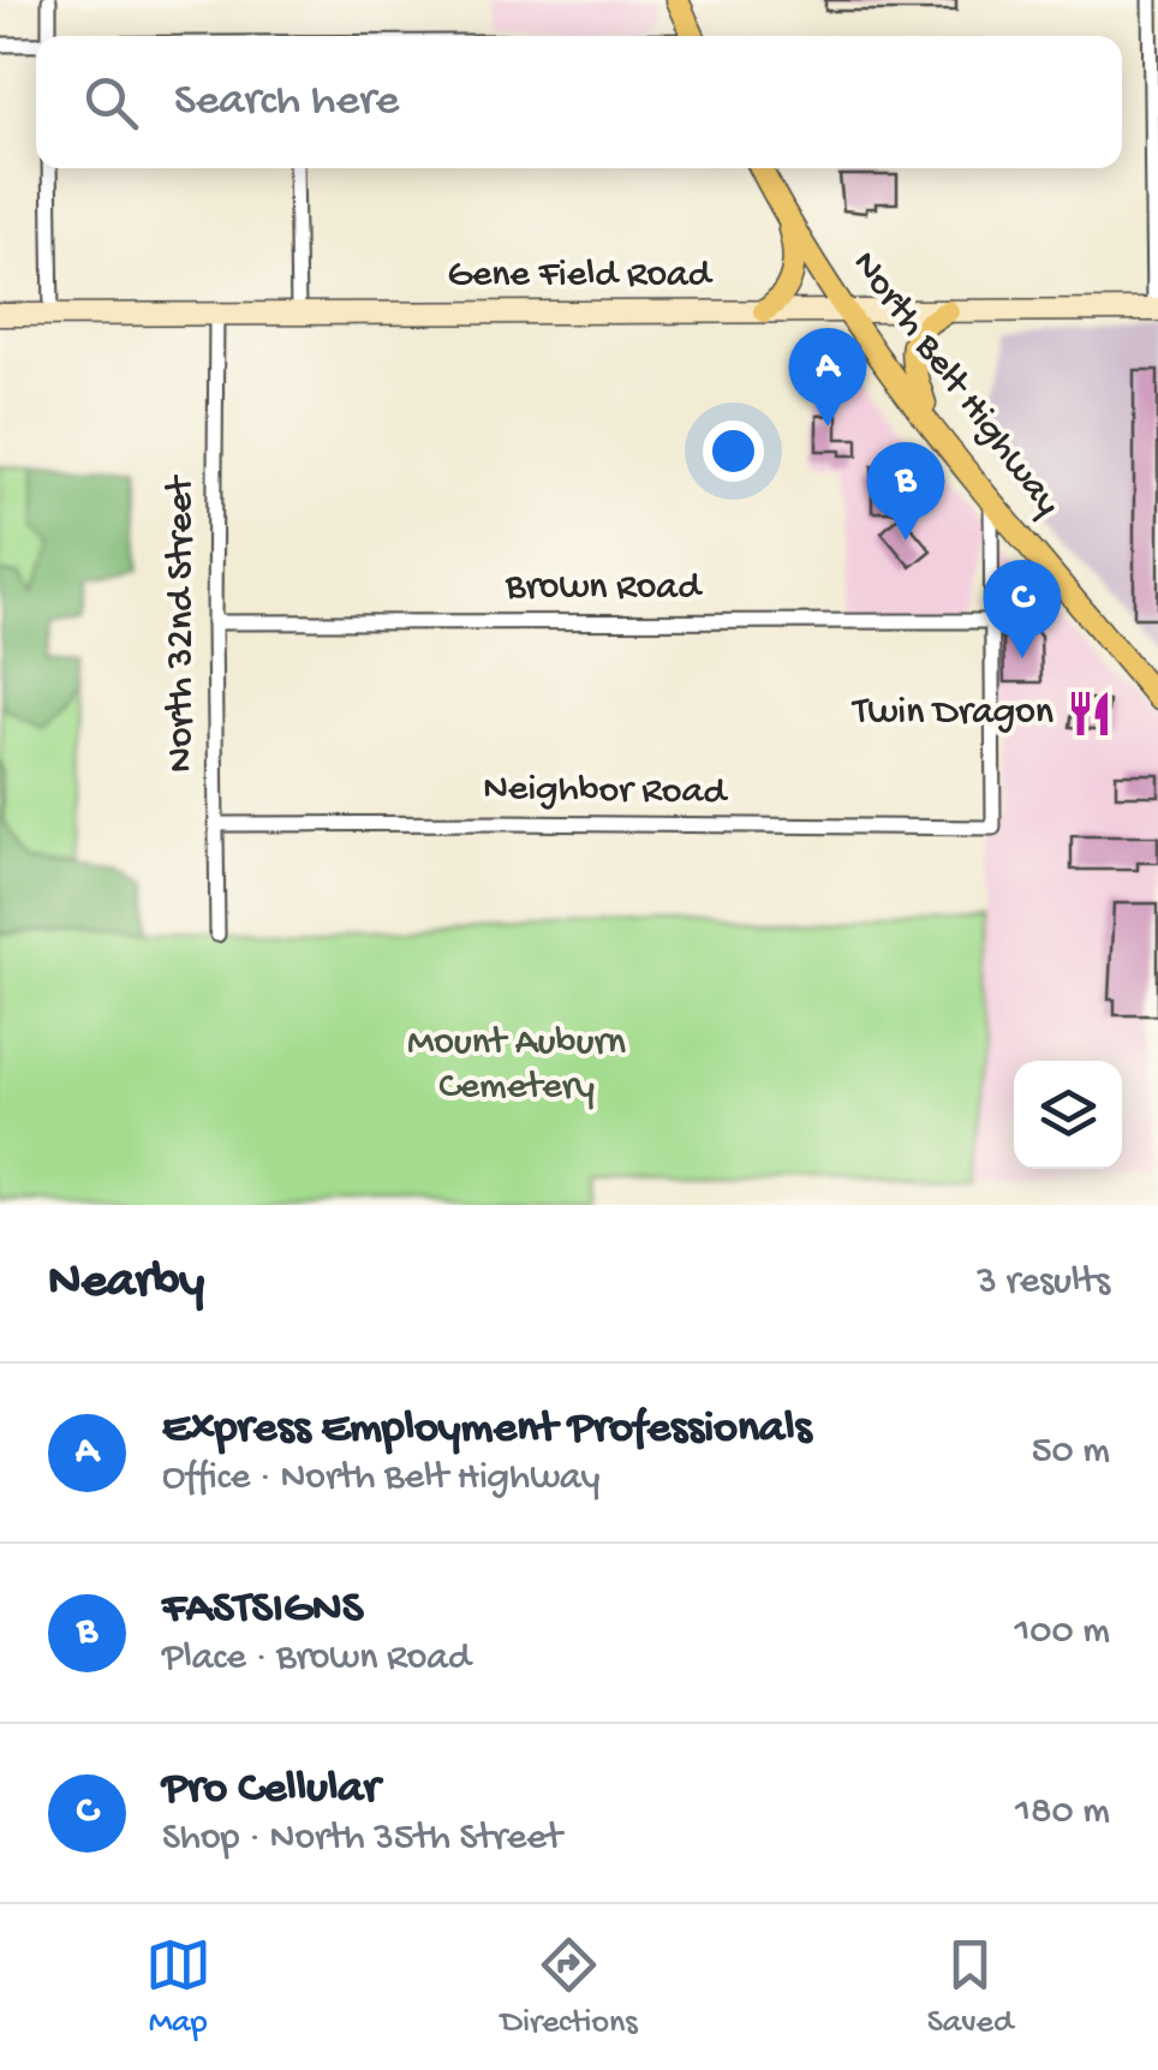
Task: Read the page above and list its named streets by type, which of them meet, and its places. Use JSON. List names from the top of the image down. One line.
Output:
{"streets":{"main road":["North Belt Highway"],"street":["Gene Field Road","Brown Road","North 32nd Street","Neighbor Road"]},"crossings":[["Gene Field Road","North Belt Highway"],["Gene Field Road","North 32nd Street"],["Brown Road","North 32nd Street"],["Brown Road","Neighbor Road"],["North 32nd Street","Neighbor Road"]],"parks":["Mount Auburn Cemetery"],"places":{"restaurant":["Twin Dragon"]},"page":{"search":"Search here","pins":["A","B","C"],"heading":["Nearby","3 results"],"list":[{"mark":"A","name":"Express Employment Professionals","note":"Office · North Belt Highway","value":"50 m"},{"mark":"B","name":"FASTSIGNS","note":"Place · Brown Road","value":"100 m"},{"mark":"C","name":"Pro Cellular","note":"Shop · North 35th Street","value":"180 m"}],"nav":["Map","Directions","Saved"]}}
